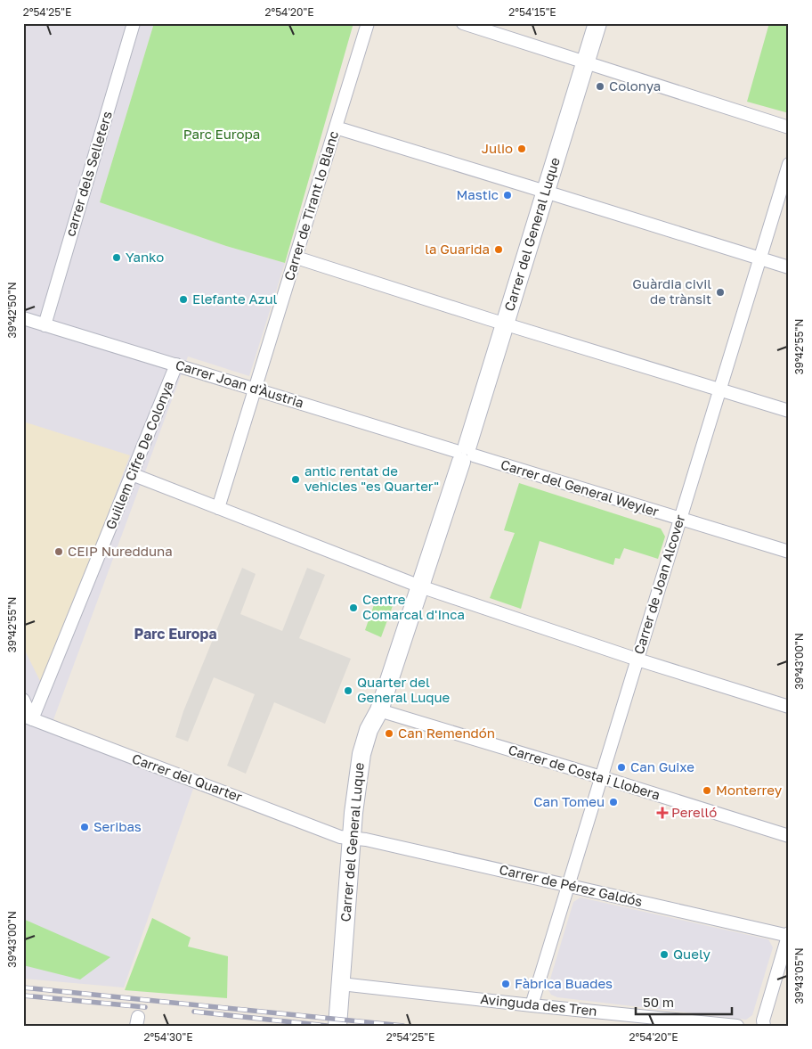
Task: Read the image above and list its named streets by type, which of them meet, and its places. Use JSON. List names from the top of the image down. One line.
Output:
{"streets":{"main road":["Carrer del General Luque"],"street":["carrer dels Selleters","Carrer de Tirant lo Blanc","Carrer Joan d'Àustria","Guillem Cifre De Colonya","Carrer del General Weyler","Carrer de Joan Alcover","Carrer de Costa i Llobera","Carrer del Quarter","Carrer de Pérez Galdós","Avinguda des Tren"]},"crossings":[["carrer dels Selleters","Carrer Joan d'Àustria"],["Carrer de Tirant lo Blanc","Carrer Joan d'Àustria"],["Carrer del General Luque","Carrer Joan d'Àustria"],["Carrer del General Luque","Carrer del General Weyler"],["Carrer del General Luque","Carrer de Costa i Llobera"],["Carrer del General Luque","Carrer del Quarter"],["Carrer del General Luque","Carrer de Pérez Galdós"],["Carrer del General Luque","Avinguda des Tren"],["Carrer Joan d'Àustria","Guillem Cifre De Colonya"],["Carrer Joan d'Àustria","Carrer del General Weyler"],["Guillem Cifre De Colonya","Carrer del Quarter"],["Carrer del General Weyler","Carrer de Joan Alcover"],["Carrer de Joan Alcover","Carrer de Costa i Llobera"],["Carrer de Joan Alcover","Carrer de Pérez Galdós"],["Carrer de Joan Alcover","Avinguda des Tren"],["Carrer del Quarter","Carrer de Pérez Galdós"]],"districts":["Parc Europa"],"parks":["Parc Europa"],"places":{"other":["Colonya","Julio","Mastic","la Guarida","Yanko","Guàrdia civil de trànsit","Elefante Azul","antic rentat de vehicles \"es Quarter\"","CEIP Nuredduna","Centre Comarcal d'Inca","Quarter del General Luque","Can Remendón","Can Guixe","Monterrey","Can Tomeu","Seribas","Quely","Fàbrica Buades"],"health":["Perelló"]},"scale_bar":"50 m","coordinates":["2°54'25\"E","2°54'20\"E","2°54'15\"E","39°42'50\"N","39°42'55\"N","39°43'00\"N","39°43'05\"N","2°54'30\"E"]}
